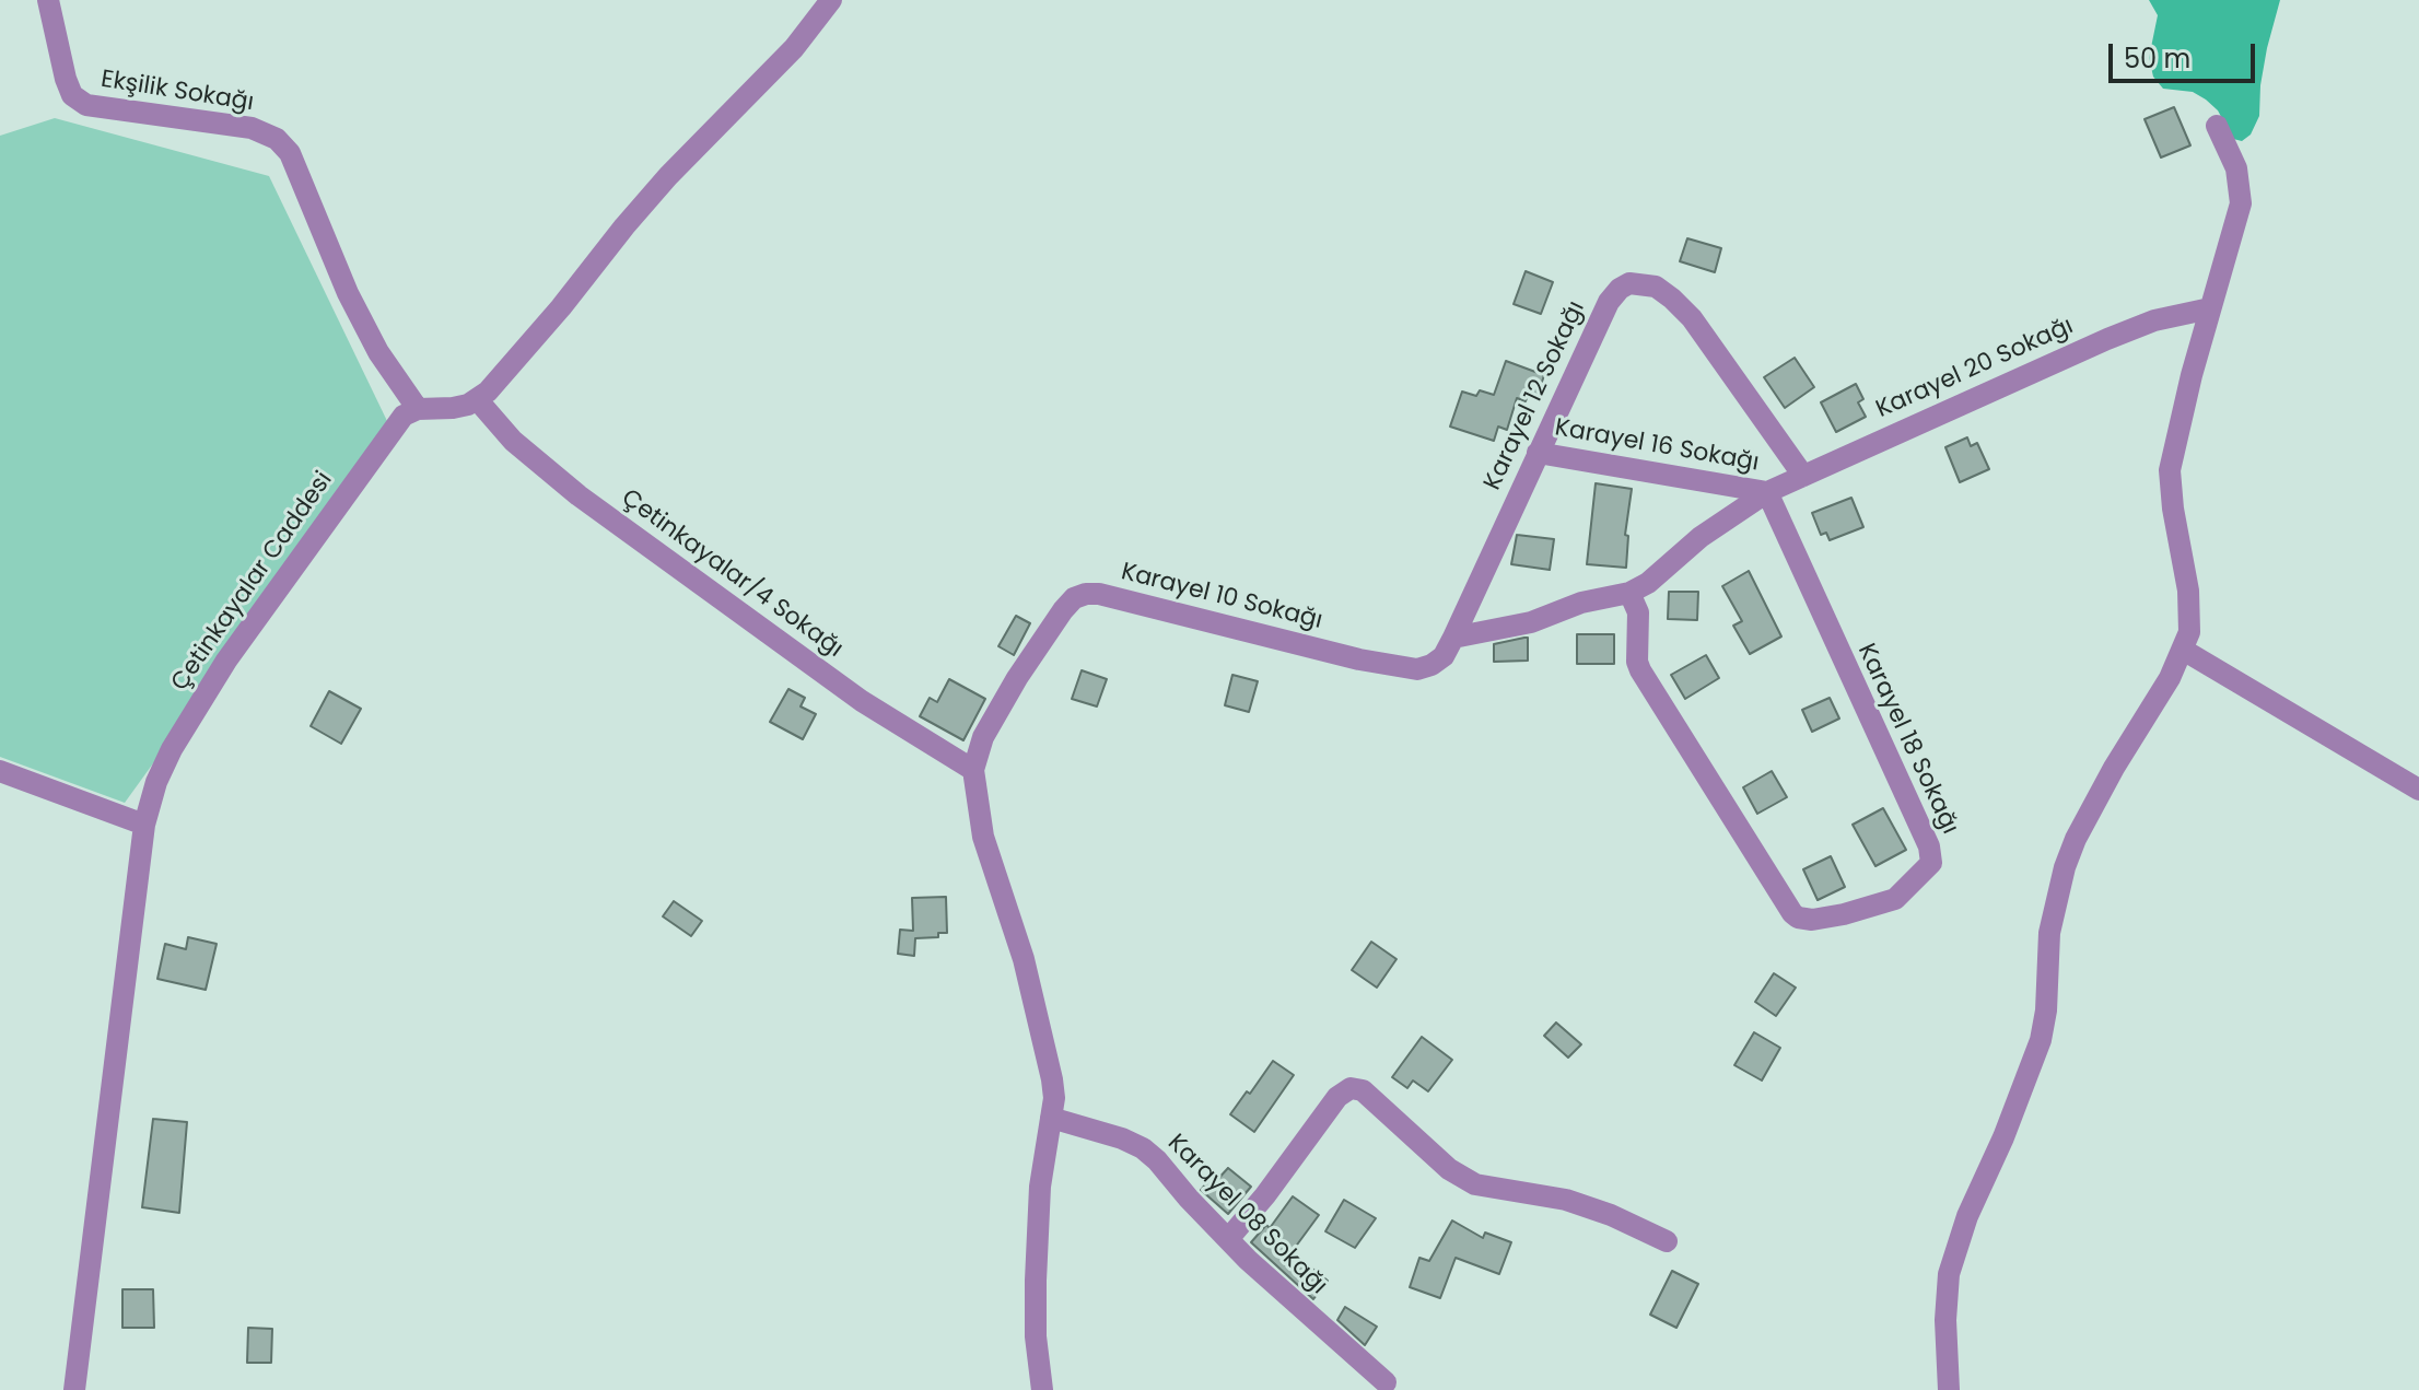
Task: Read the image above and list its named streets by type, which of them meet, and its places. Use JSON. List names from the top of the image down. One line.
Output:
{"streets":{"street":["Ekşilik Sokağı","Karayel 20 Sokağı","Karayel 12 Sokağı","Karayel 16 Sokağı","Çetinkayalar/4 Sokağı","Çetinkayalar Caddesi","Karayel 10 Sokağı","Karayel 18 Sokağı","Karayel 08 Sokağı"]},"crossings":[["Ekşilik Sokağı","Çetinkayalar Caddesi"],["Karayel 20 Sokağı","Karayel 12 Sokağı"],["Karayel 20 Sokağı","Karayel 16 Sokağı"],["Karayel 20 Sokağı","Karayel 18 Sokağı"],["Karayel 12 Sokağı","Karayel 16 Sokağı"],["Karayel 12 Sokağı","Karayel 10 Sokağı"],["Karayel 16 Sokağı","Karayel 18 Sokağı"],["Çetinkayalar/4 Sokağı","Karayel 10 Sokağı"],["Karayel 10 Sokağı","Karayel 08 Sokağı"]],"scale_bar":"50 m"}
